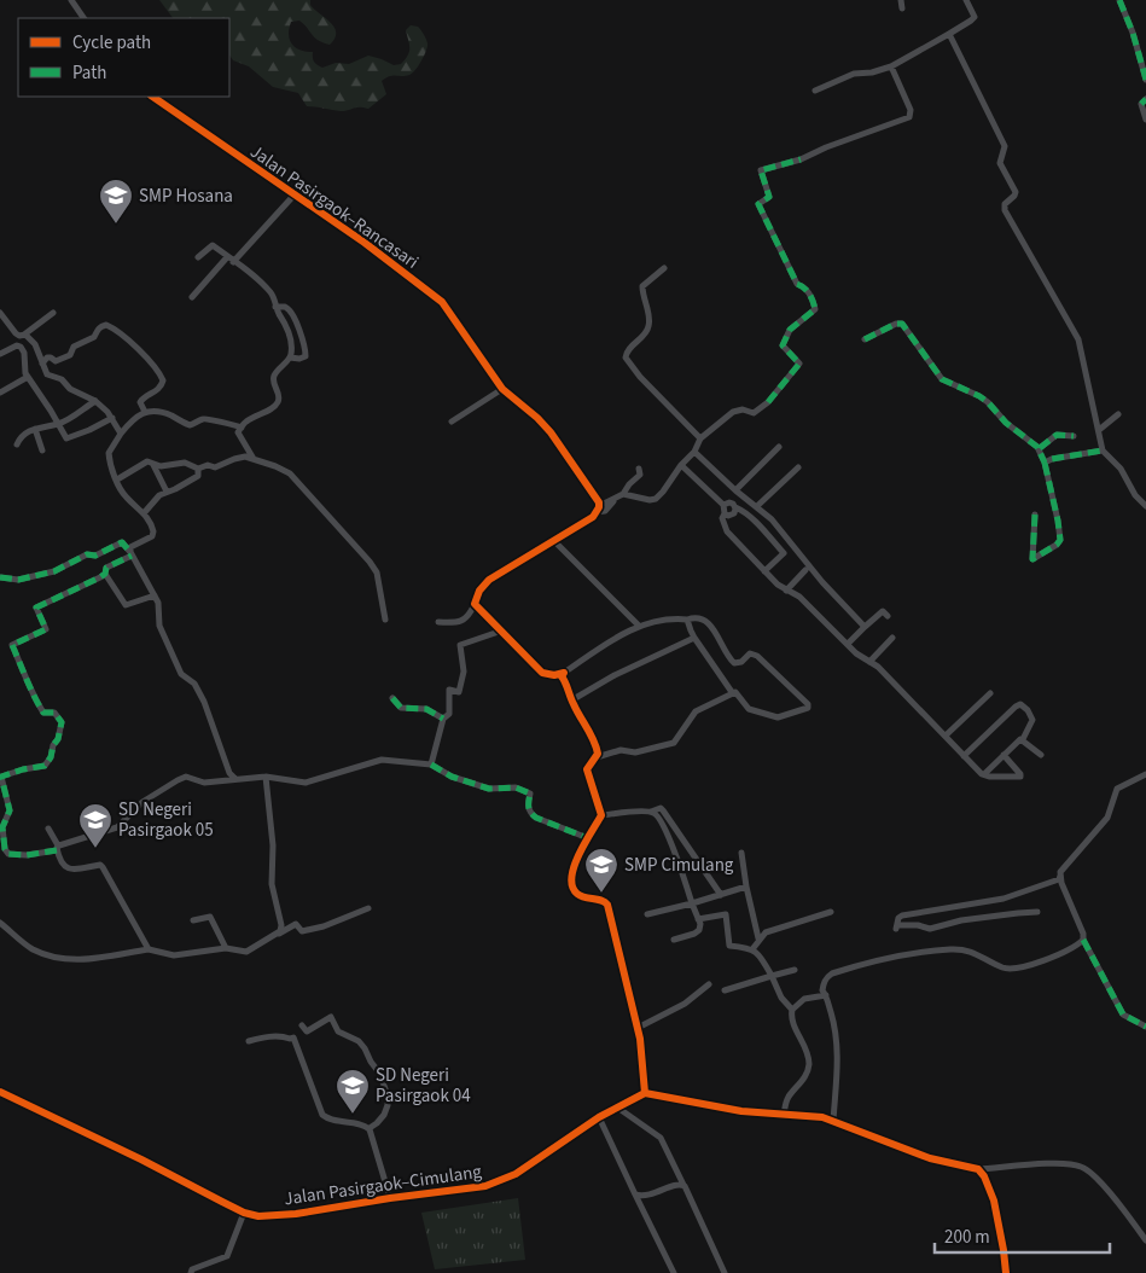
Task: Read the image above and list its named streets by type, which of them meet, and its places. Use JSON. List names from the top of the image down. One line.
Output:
{"streets":{"street":["Jalan Pasirgaok–Rancasari","Jalan Pasirgaok–Cimulang"]},"places":{"school or university":["SMP Hosana","SD Negeri Pasirgaok 05","SMP Cimulang","SD Negeri Pasirgaok 04"]},"legend":["Cycle path","Path"],"scale_bar":"200 m"}
